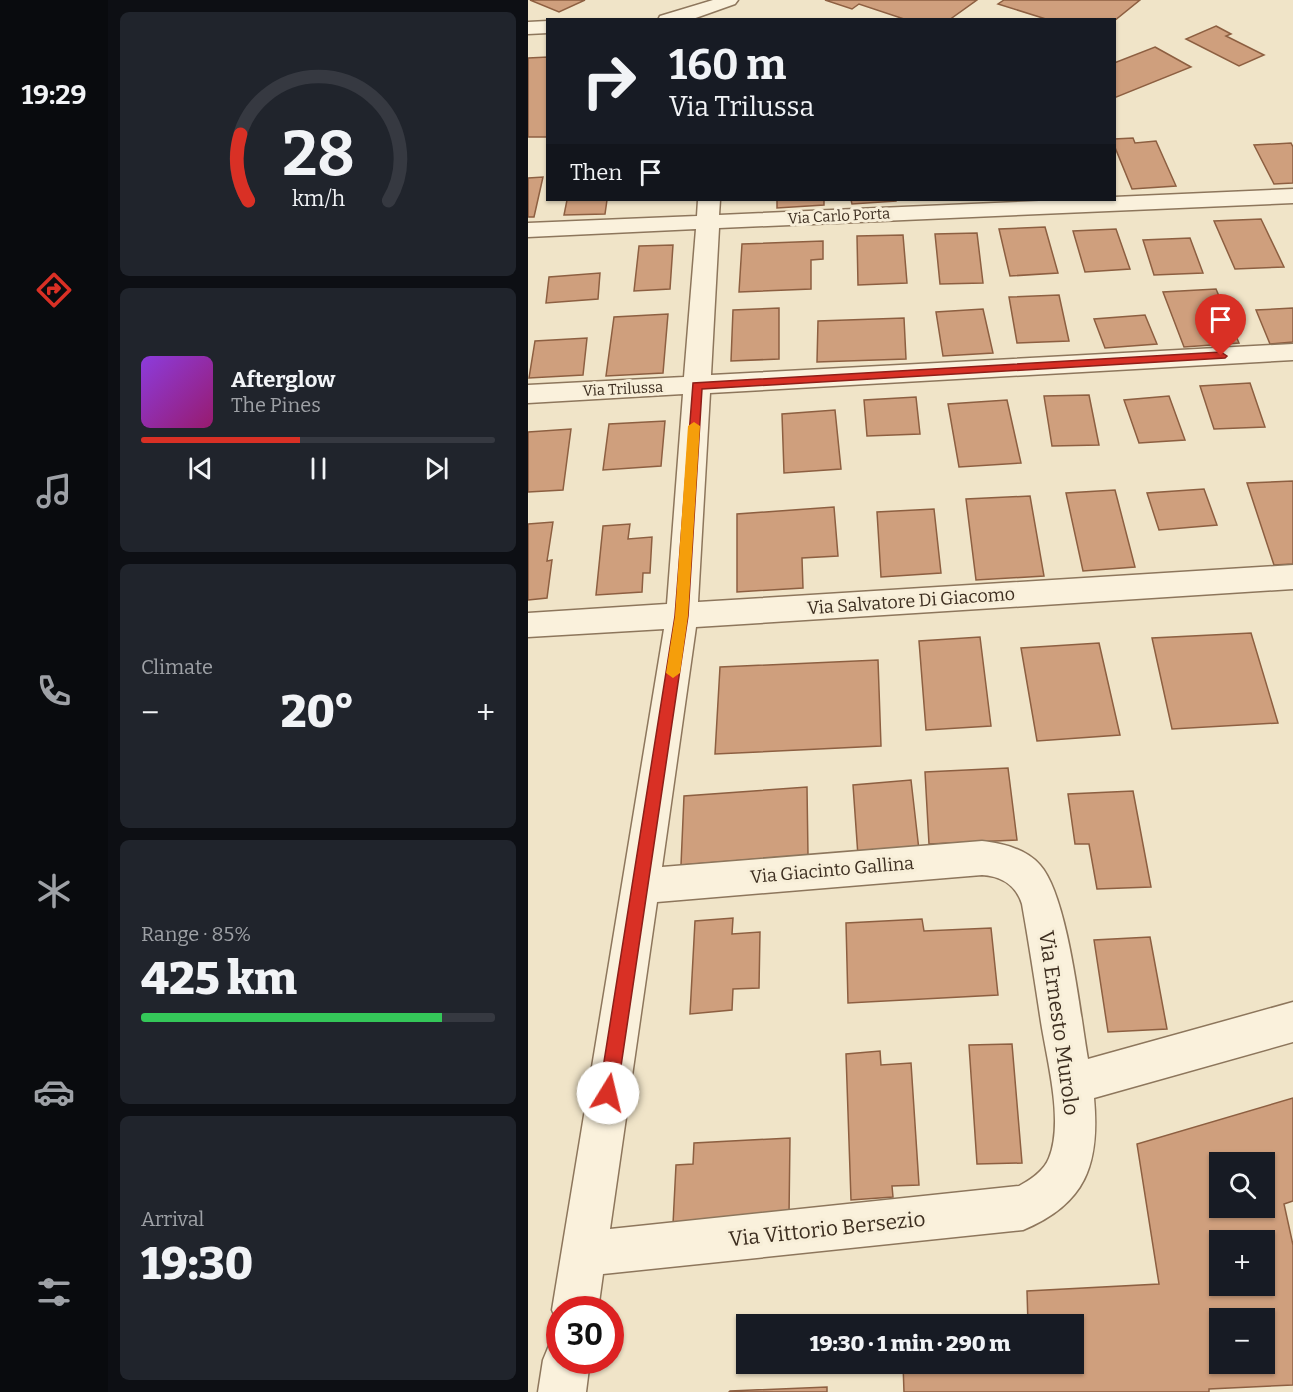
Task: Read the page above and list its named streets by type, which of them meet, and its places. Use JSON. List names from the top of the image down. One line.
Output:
{"streets":{"street":["Via Carlo Porta","Via Trilussa","Via Salvatore Di Giacomo","Via Giacinto Gallina","Via Ernesto Murolo","Via Vittorio Bersezio"]},"crossings":[["Via Giacinto Gallina","Via Ernesto Murolo"],["Via Ernesto Murolo","Via Vittorio Bersezio"]],"page":{"tabs":"19:29","turn":["160 m","Via Trilussa"],"then":"Then","song":["Afterglow","The Pines"],"tile":["Climate",["Range · 85%","425 km"],["Arrival","19:30"]],"heat":["−","20°","+"],"map_buttons":["+","−"],"limit":"30","trip":"19:30 · 1 min · 290 m","gauge":["28","km/h"]}}
